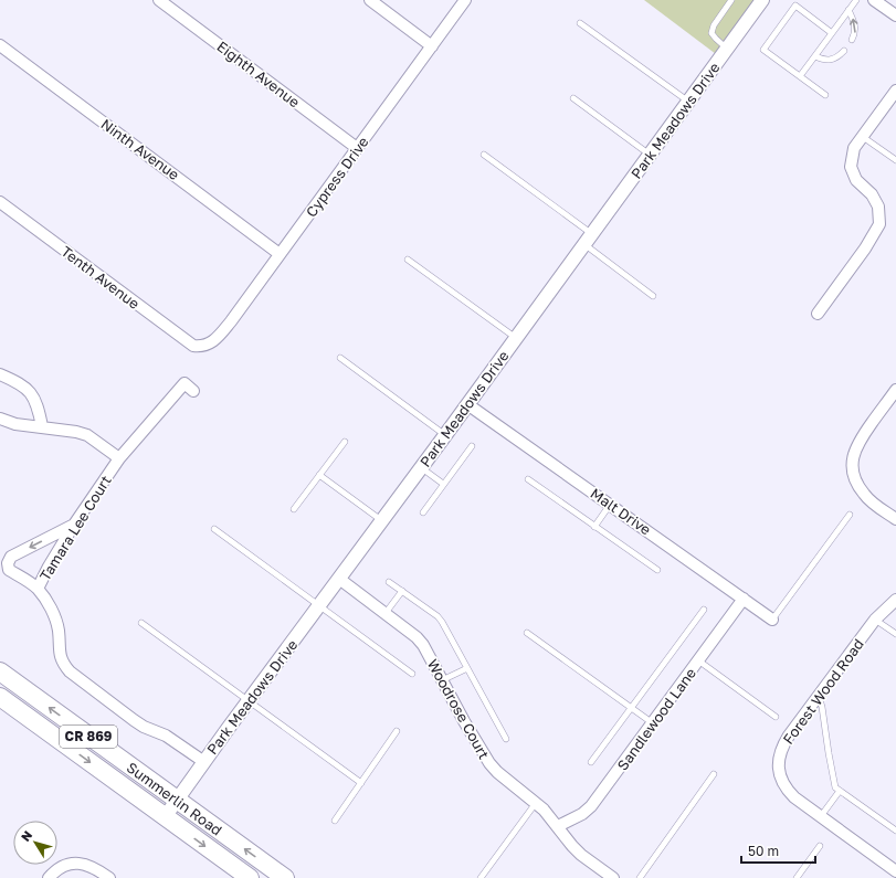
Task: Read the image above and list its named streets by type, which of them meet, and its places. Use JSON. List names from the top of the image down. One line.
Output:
{"streets":{"main road":["CR 869","Summerlin Road"],"street":["Eighth Avenue","Park Meadows Drive","Ninth Avenue","Cypress Drive","Tenth Avenue","Malt Drive","Tamara Lee Court","Forest Wood Road","Woodrose Court","Sandlewood Lane"]},"crossings":[["Eighth Avenue","Cypress Drive"],["Park Meadows Drive","Malt Drive"],["Park Meadows Drive","Tamara Lee Court"],["Park Meadows Drive","Woodrose Court"],["Park Meadows Drive","Summerlin Road"],["Ninth Avenue","Cypress Drive"],["Cypress Drive","Tenth Avenue"],["Malt Drive","Sandlewood Lane"],["Woodrose Court","Sandlewood Lane"]],"scale_bar":"50 m","north":"top left"}
